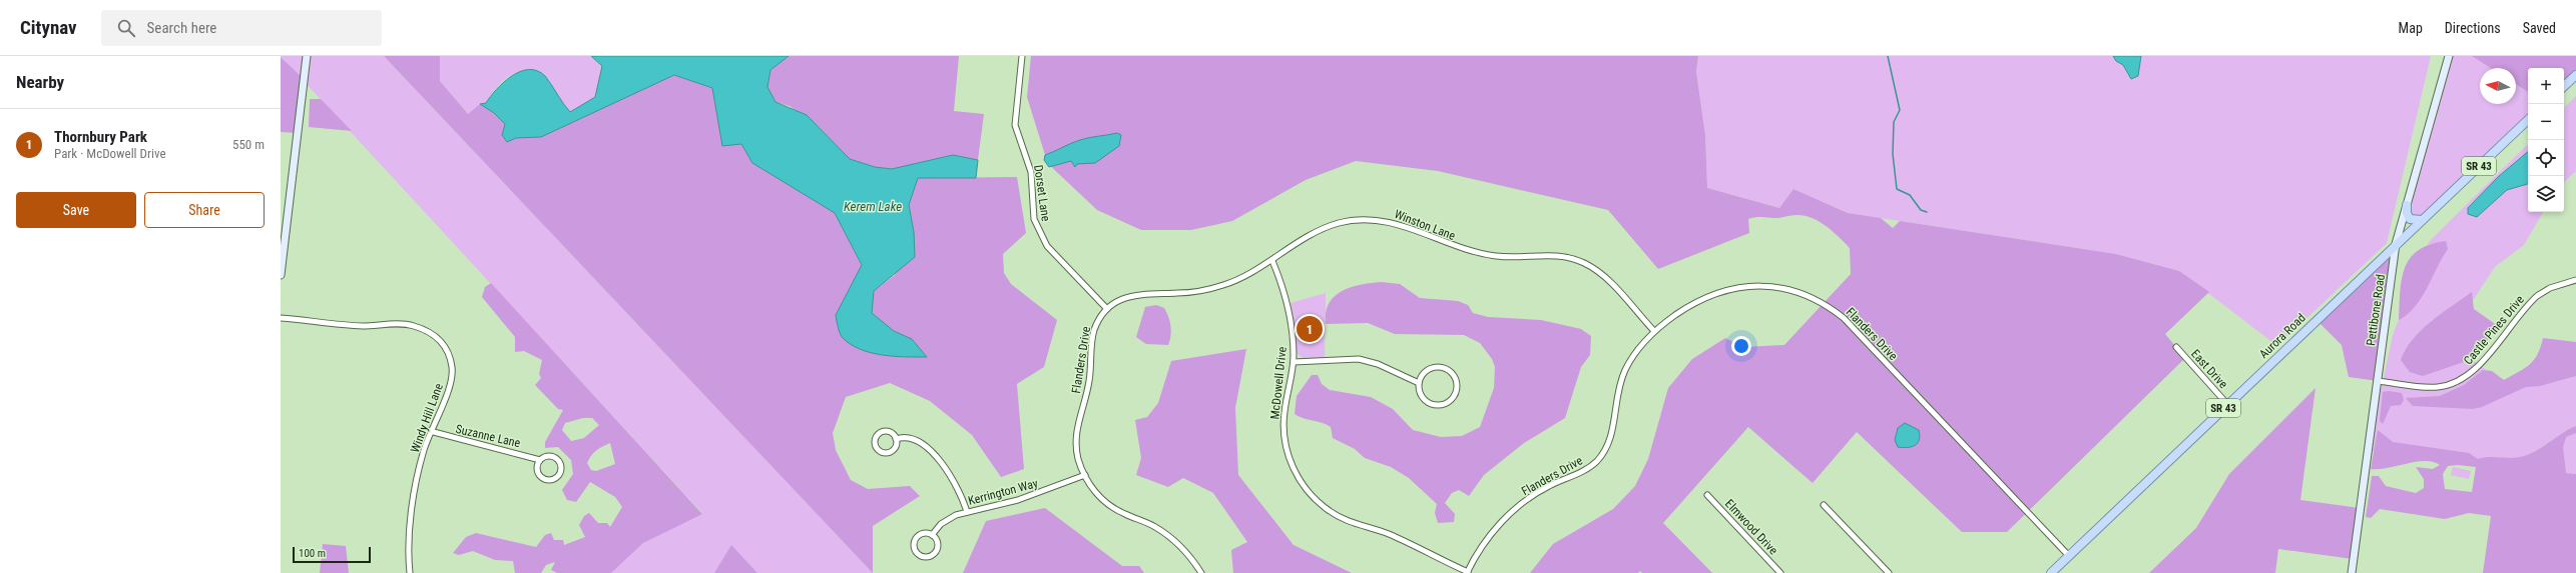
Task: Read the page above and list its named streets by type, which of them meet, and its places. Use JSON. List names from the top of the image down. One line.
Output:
{"streets":{"main road":["SR 43","Aurora Road"],"street":["Dorset Lane","Winston Lane","Pettibone Road","Castle Pines Drive","Flanders Drive","East Drive","McDowell Drive","Windy Hill Lane","Suzanne Lane","Kerrington Way","Elmwood Drive"]},"crossings":[["Dorset Lane","Winston Lane"],["Dorset Lane","Flanders Drive"],["Winston Lane","Flanders Drive"],["Winston Lane","McDowell Drive"],["Pettibone Road","Castle Pines Drive"],["Pettibone Road","Aurora Road"],["Flanders Drive","Aurora Road"],["Flanders Drive","McDowell Drive"],["Flanders Drive","Kerrington Way"],["Aurora Road","East Drive"],["Windy Hill Lane","Suzanne Lane"]],"water":["Kerem Lake"],"scale_bar":"100 m","north":"left","page":{"header":"Citynav","search":"Search here","nav":["Map","Directions","Saved"],"heading":"Nearby","map_buttons":["+","−"],"list":[{"mark":"1","name":"Thornbury Park","note":"Park · McDowell Drive","value":"550 m"}],"buttons":["Save","Share"],"pins":"1","scale":"100 m"}}
